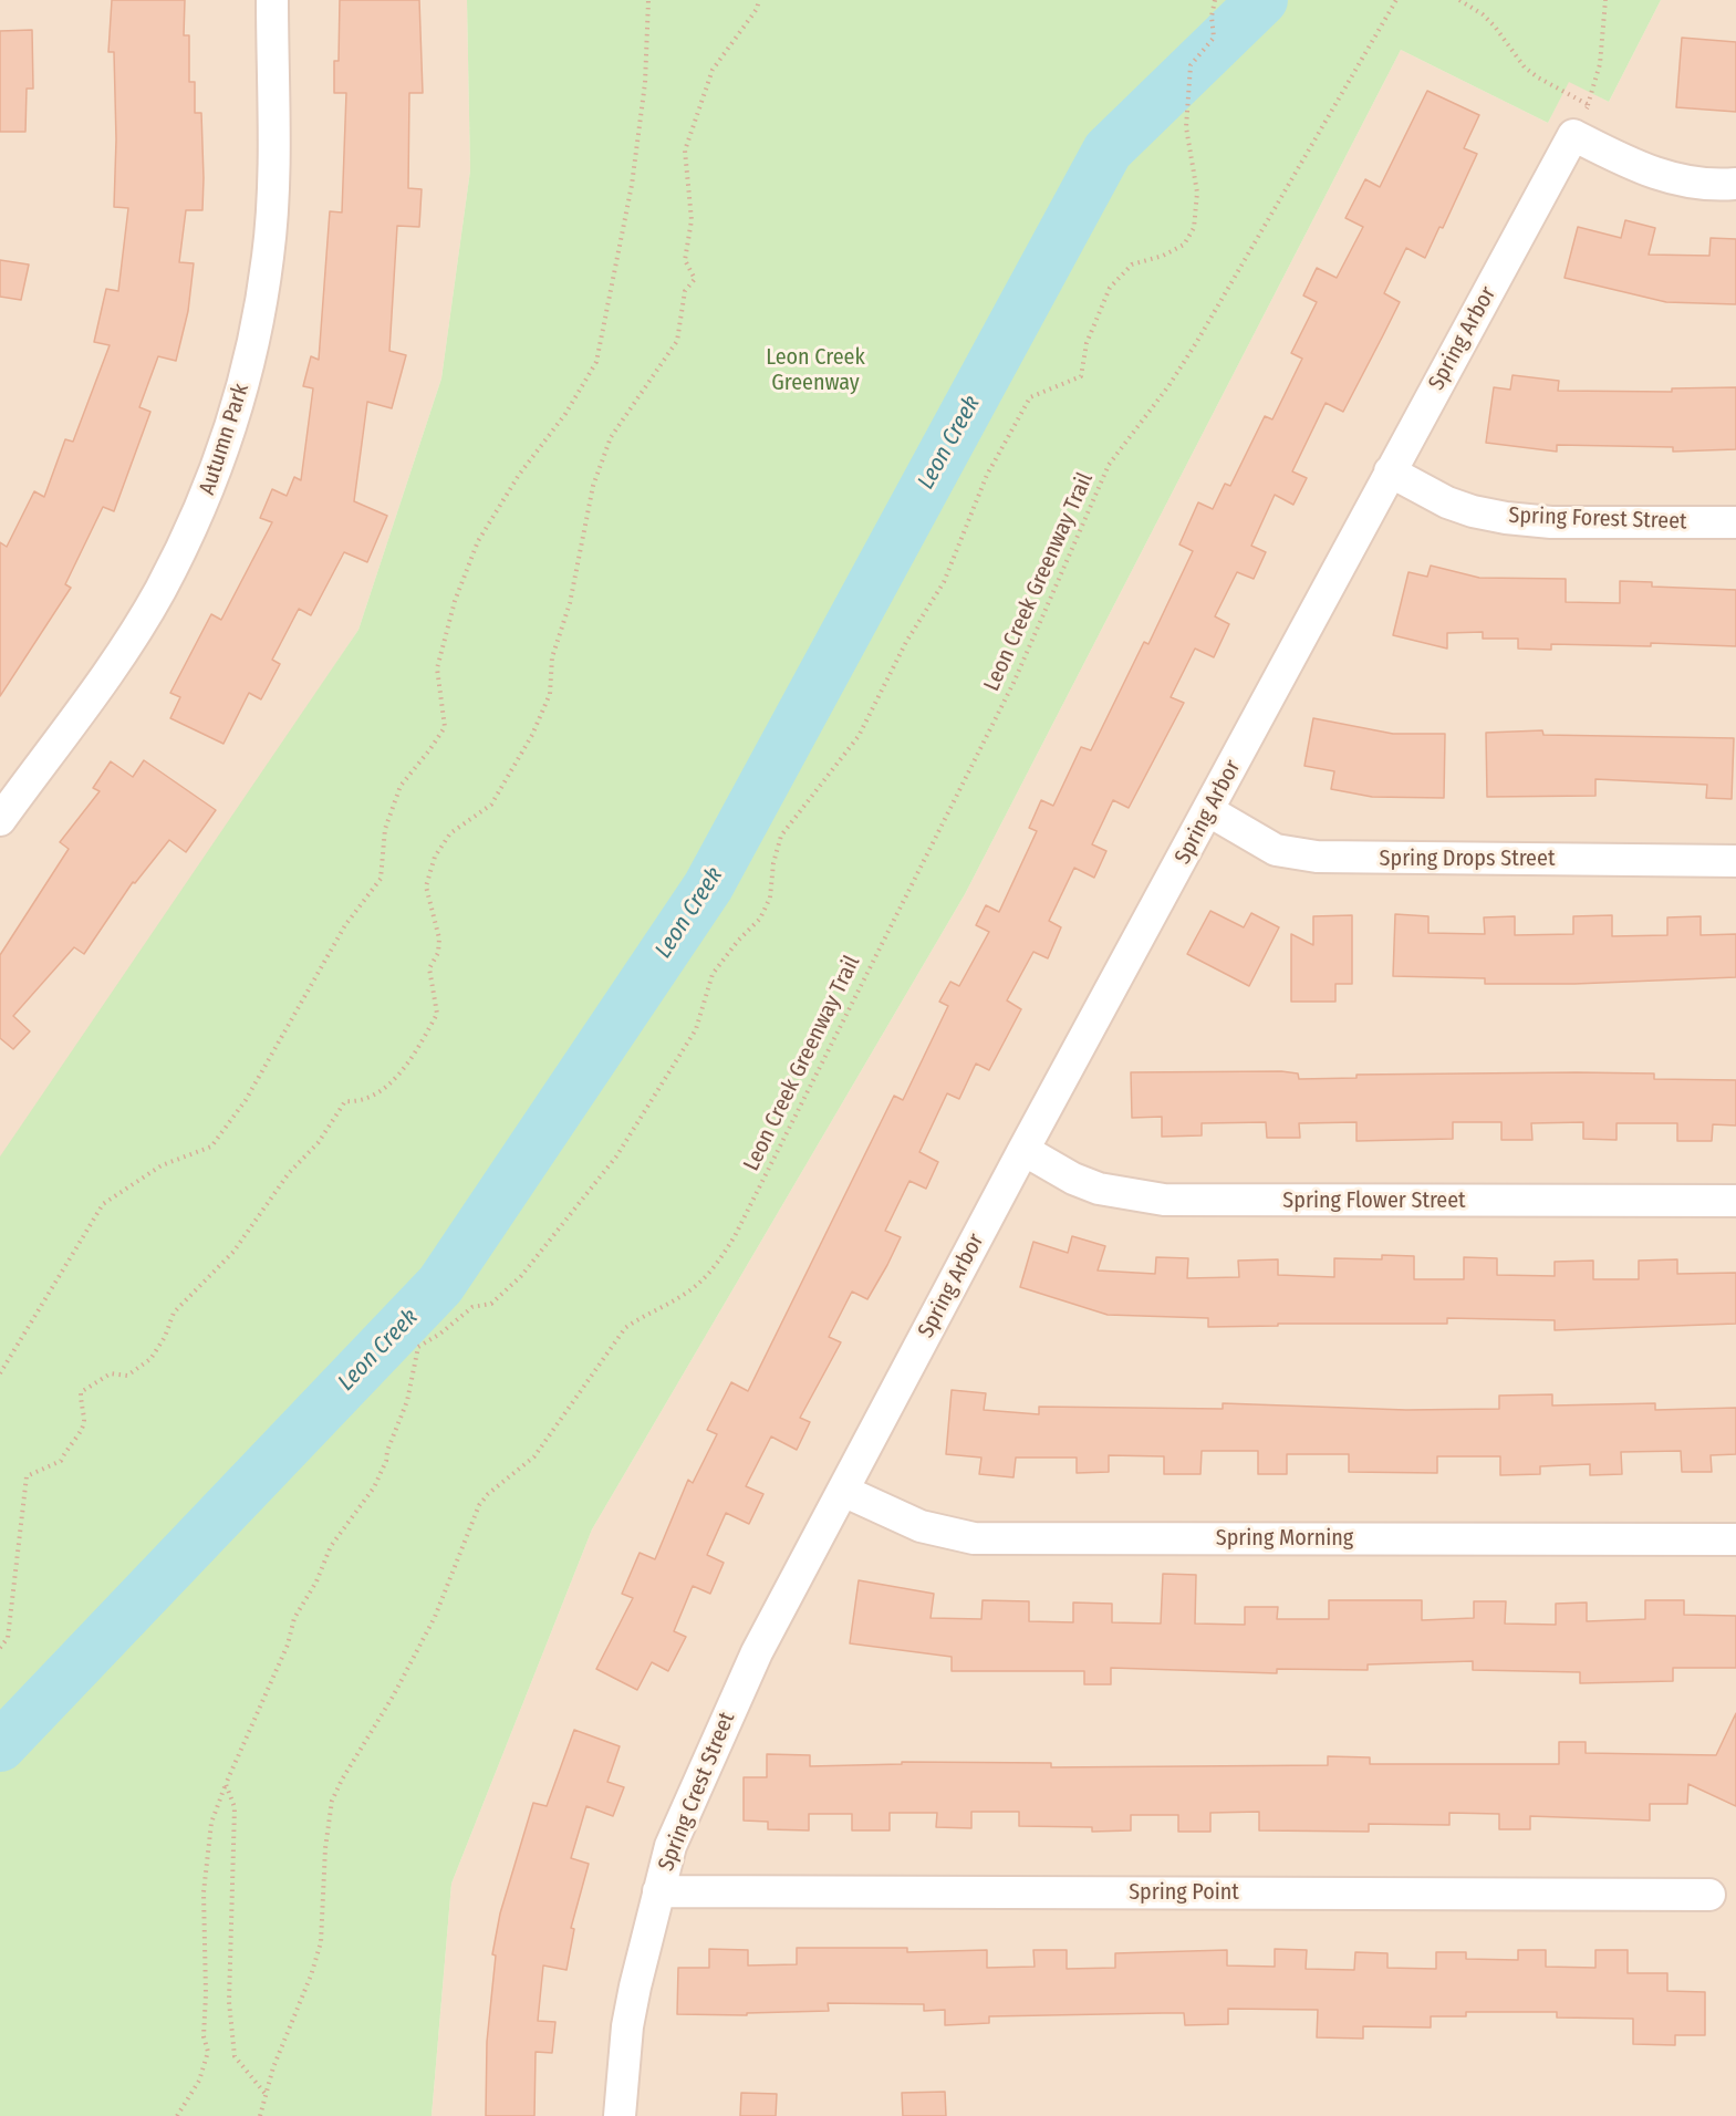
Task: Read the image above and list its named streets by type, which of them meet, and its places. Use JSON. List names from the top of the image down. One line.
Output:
{"streets":{"street":["Spring Arbor","Autumn Park","Spring Forest Street","Spring Drops Street","Spring Flower Street","Spring Morning","Spring Crest Street","Spring Point"],"path":["Leon Creek Greenway Trail"]},"crossings":[["Spring Arbor","Spring Forest Street"],["Spring Arbor","Spring Drops Street"],["Spring Arbor","Spring Flower Street"],["Spring Arbor","Spring Morning"],["Spring Arbor","Spring Crest Street"],["Spring Morning","Spring Crest Street"],["Spring Crest Street","Spring Point"]],"water":["Leon Creek"],"parks":["Leon Creek Greenway"]}
